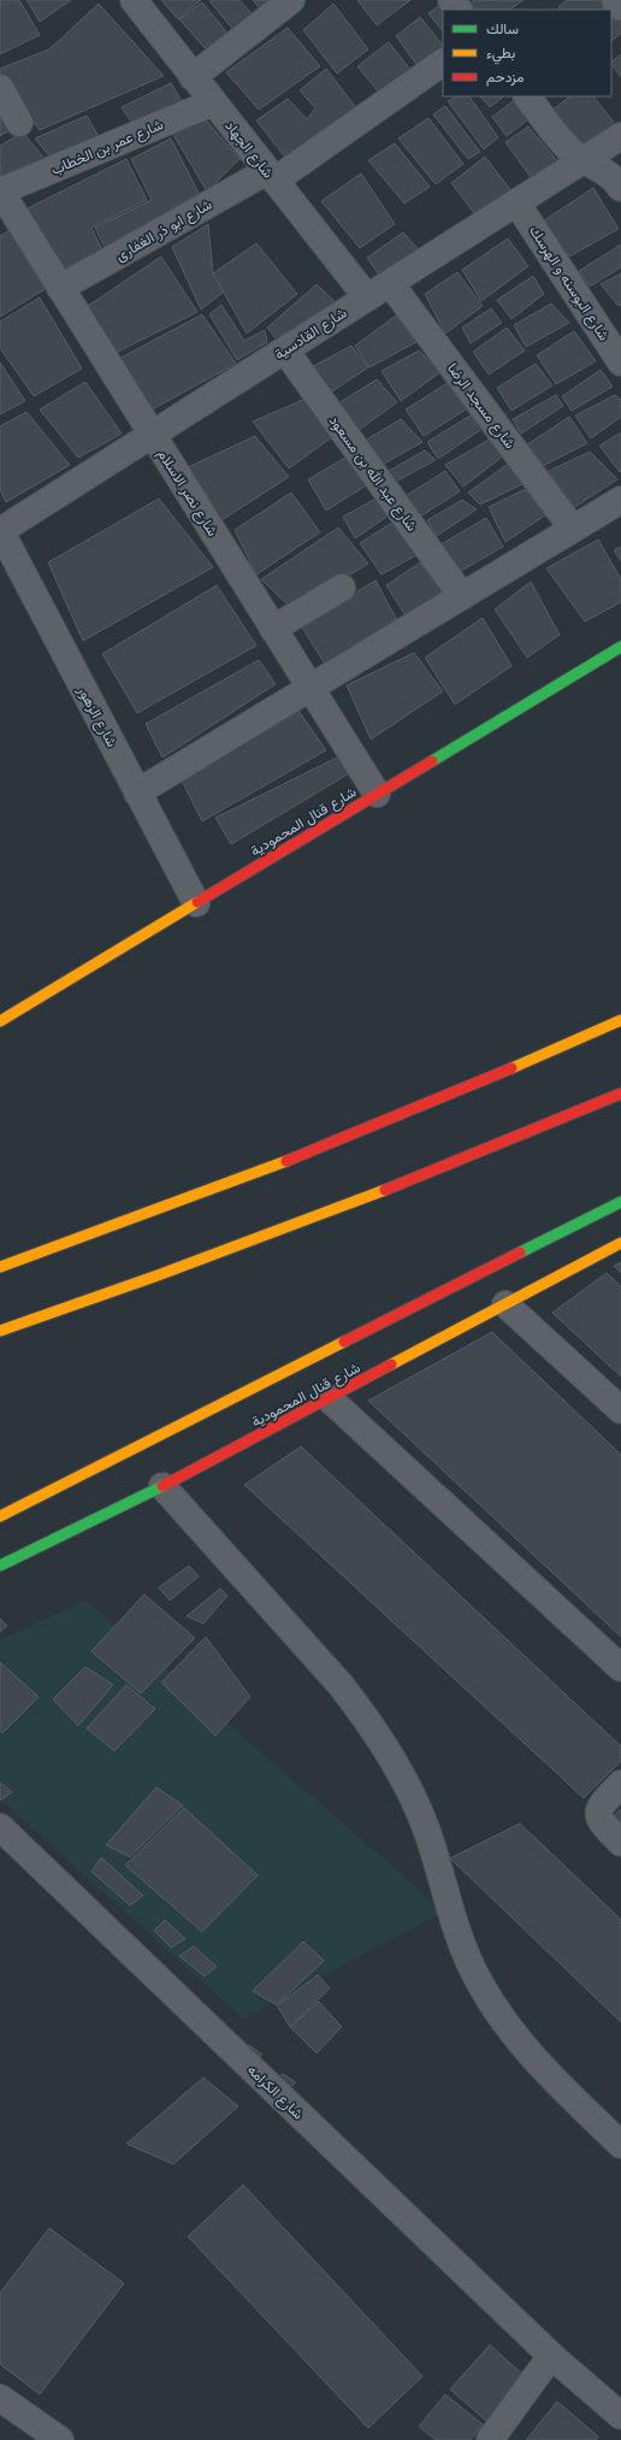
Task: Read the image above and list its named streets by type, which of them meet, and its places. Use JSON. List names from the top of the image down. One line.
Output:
{"streets":{"main road":["شارع قنال المحمودية"],"street":["شارع عمر بن الخطاب","شارع الجهاد","شارع ابو ذر الغفارى","شارع البوسنه و الهرسك","شارع القادسية","شارع مسجد الرضا","شارع عبد الله بن مسعود","شارع نصر الاسلام","شارع الزهور","شارع الكرامه"]},"crossings":[["شارع عمر بن الخطاب","شارع الجهاد"],["شارع عمر بن الخطاب","شارع نصر الاسلام"],["شارع الجهاد","شارع ابو ذر الغفارى"],["شارع الجهاد","شارع القادسية"],["شارع ابو ذر الغفارى","شارع نصر الاسلام"],["شارع البوسنه و الهرسك","شارع القادسية"],["شارع القادسية","شارع مسجد الرضا"],["شارع القادسية","شارع عبد الله بن مسعود"],["شارع القادسية","شارع نصر الاسلام"],["شارع القادسية","شارع الزهور"],["شارع نصر الاسلام","شارع قنال المحمودية"],["شارع الزهور","شارع قنال المحمودية"]],"legend":["سالك","بطيء","مزدحم"]}
